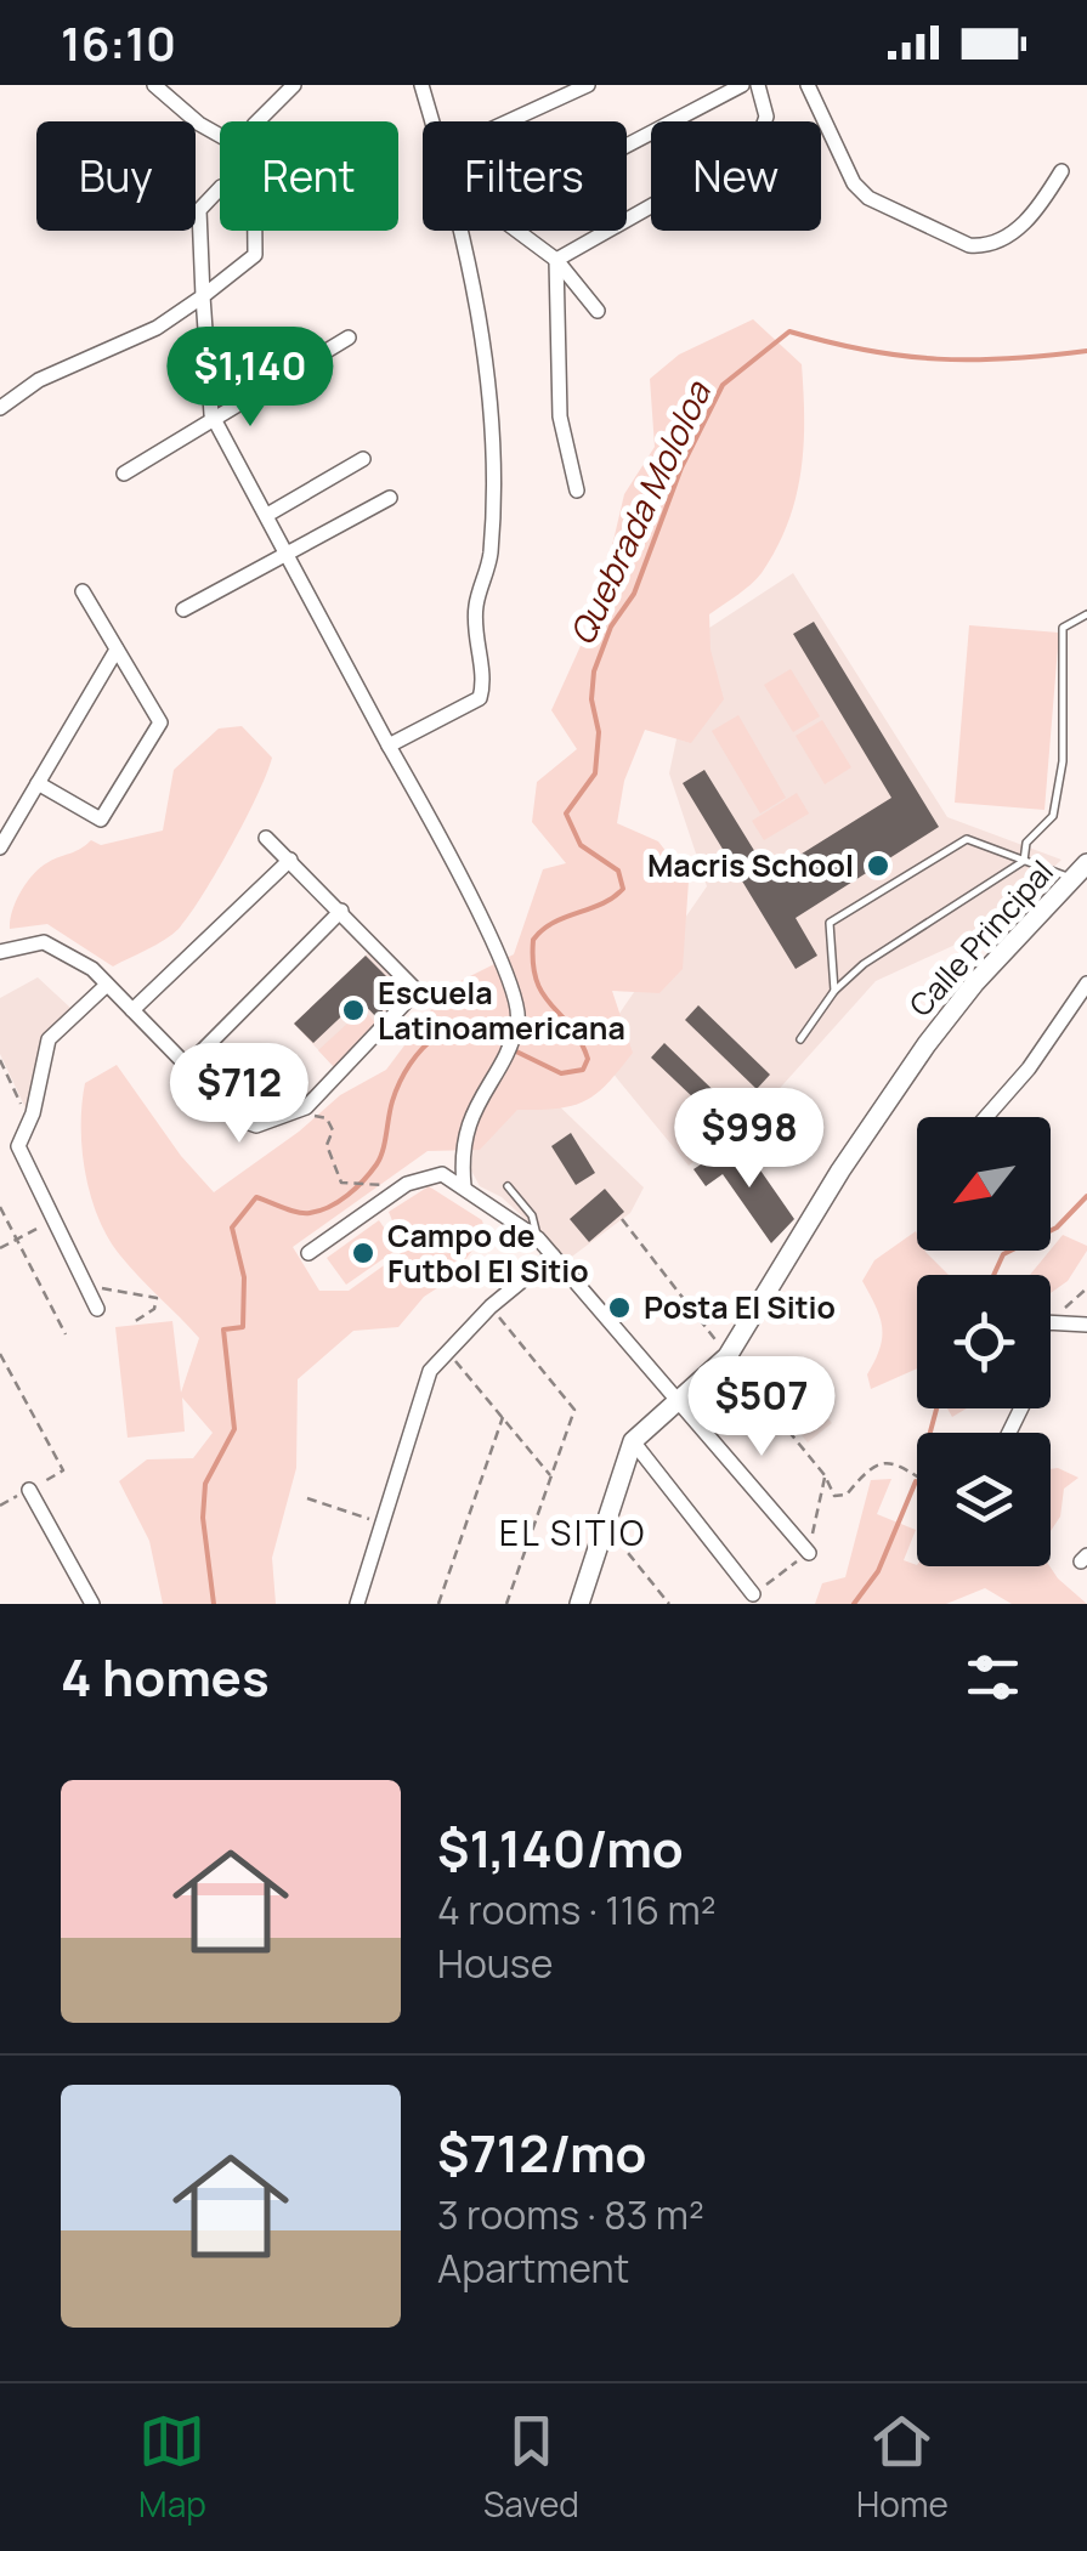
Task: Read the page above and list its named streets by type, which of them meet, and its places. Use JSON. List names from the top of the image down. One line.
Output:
{"streets":{"street":["Calle Principal"]},"districts":["EL SITIO"],"water":["Quebrada Mololoa"],"places":["Macris School","Escuela Latinoamericana","Campo de Futbol El Sitio","Posta El Sitio"],"north":"bottom left","page":{"status":"16:10","chip":["Buy","Rent","Filters","New"],"price":["$1,140","$712","$998","$507"],"heading":"4 homes","list":[{"name":"$1,140/mo","note":"4 rooms · 116 m² · House"},{"name":"$712/mo","note":"3 rooms · 83 m² · Apartment"}],"tabs":["Map","Saved","Home"]}}
